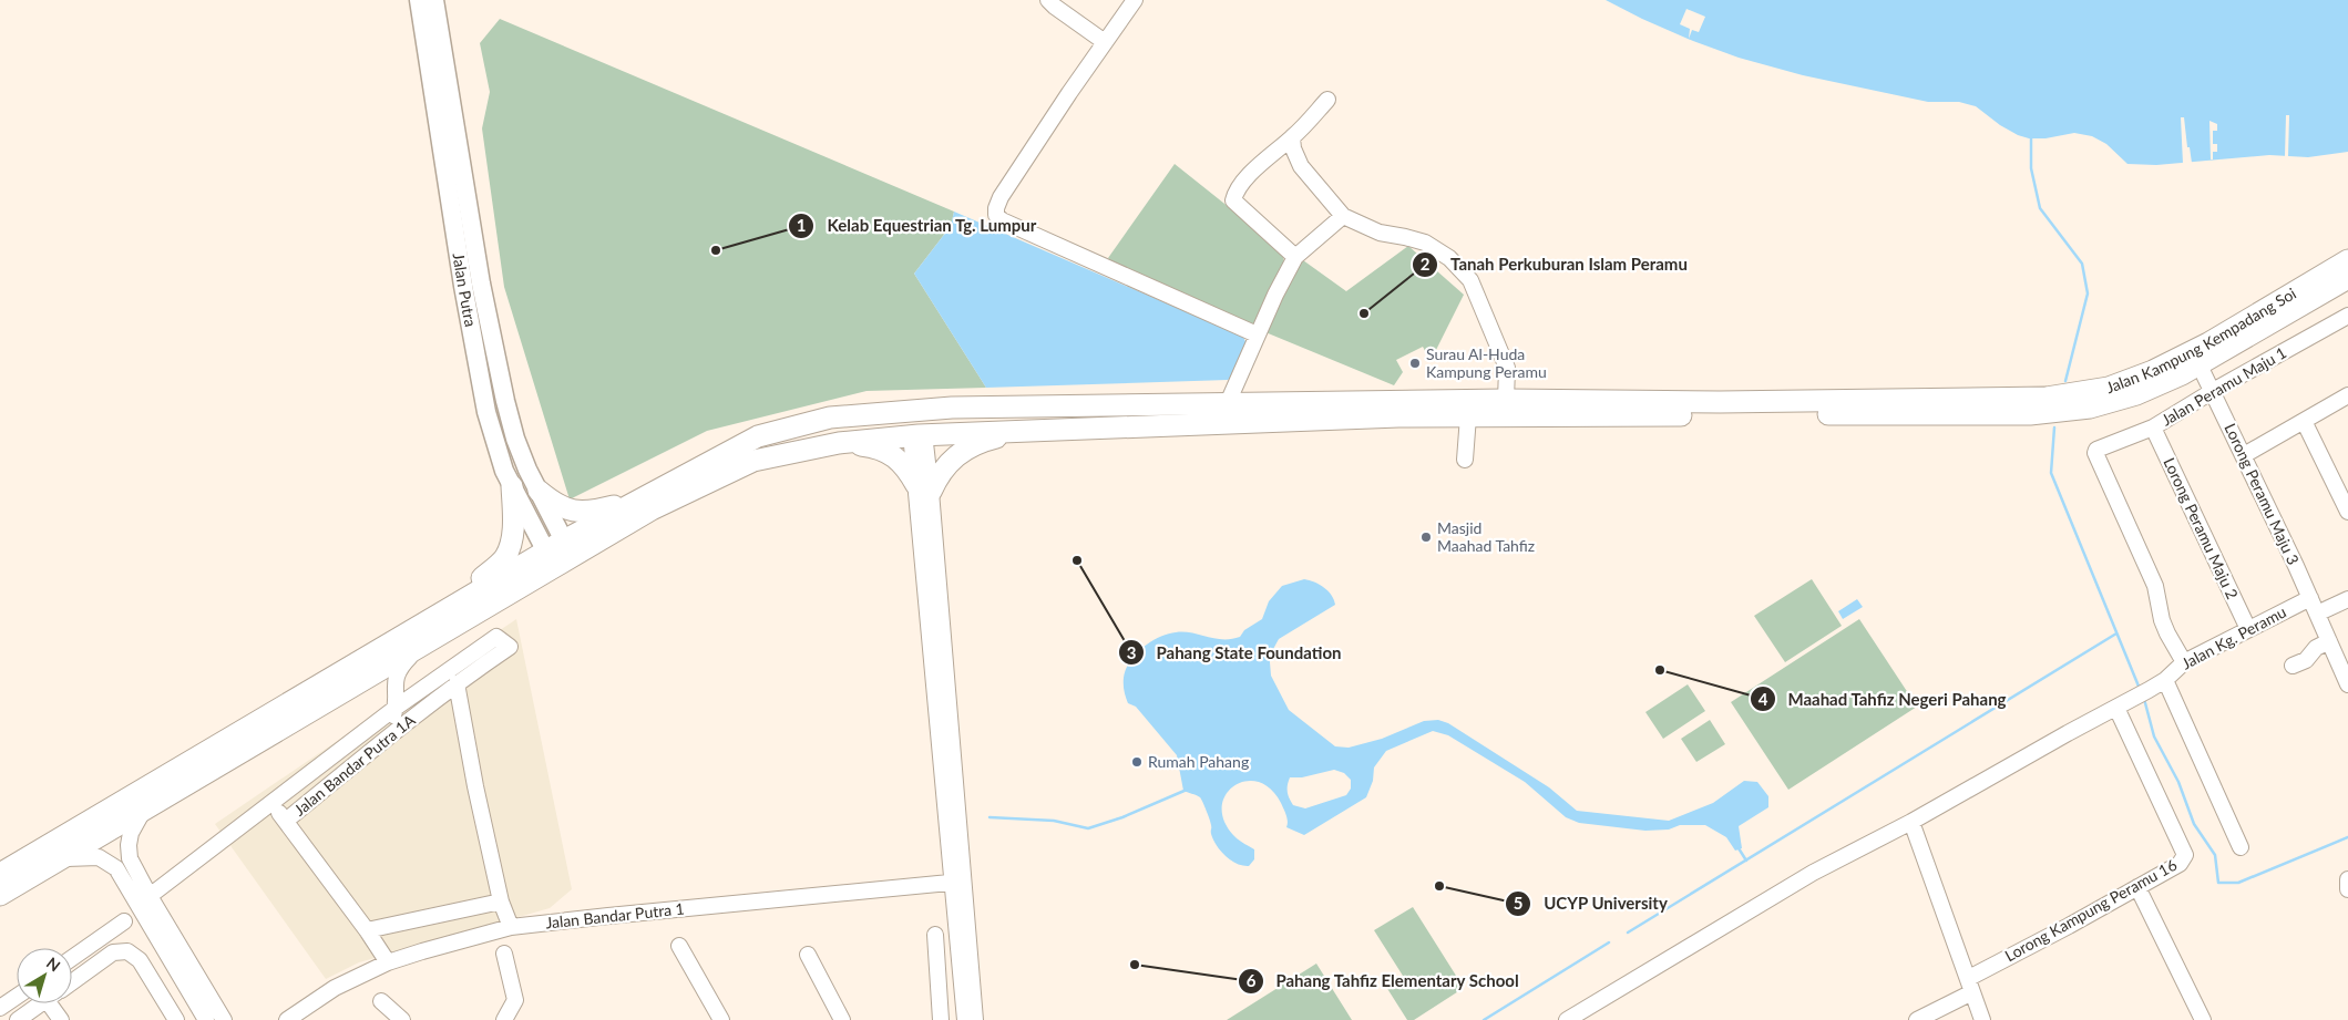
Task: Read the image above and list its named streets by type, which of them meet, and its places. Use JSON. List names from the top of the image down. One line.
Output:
{"streets":{"highway":["Jalan Kampung Kempadang Soi"],"main road":["Jalan Putra"],"street":["Jalan Peramu Maju 1","Lorong Peramu Maju 3","Lorong Peramu Maju 2","Jalan Kg. Peramu","Jalan Bandar Putra 1A","Lorong Kampung Peramu 16","Jalan Bandar Putra 1"]},"crossings":[["Jalan Kampung Kempadang Soi","Lorong Peramu Maju 3"],["Jalan Peramu Maju 1","Lorong Peramu Maju 3"],["Jalan Peramu Maju 1","Lorong Peramu Maju 2"],["Jalan Peramu Maju 1","Jalan Kg. Peramu"],["Lorong Peramu Maju 3","Jalan Kg. Peramu"],["Lorong Peramu Maju 2","Jalan Kg. Peramu"],["Jalan Kg. Peramu","Lorong Kampung Peramu 16"],["Jalan Bandar Putra 1A","Jalan Bandar Putra 1"]],"places":["Kelab Equestrian Tg. Lumpur","Tanah Perkuburan Islam Peramu","Surau Al-Huda Kampung Peramu","Masjid Maahad Tahfiz","Pahang State Foundation","Maahad Tahfiz Negeri Pahang","Rumah Pahang","UCYP University","Pahang Tahfiz Elementary School"],"north":"top right"}
